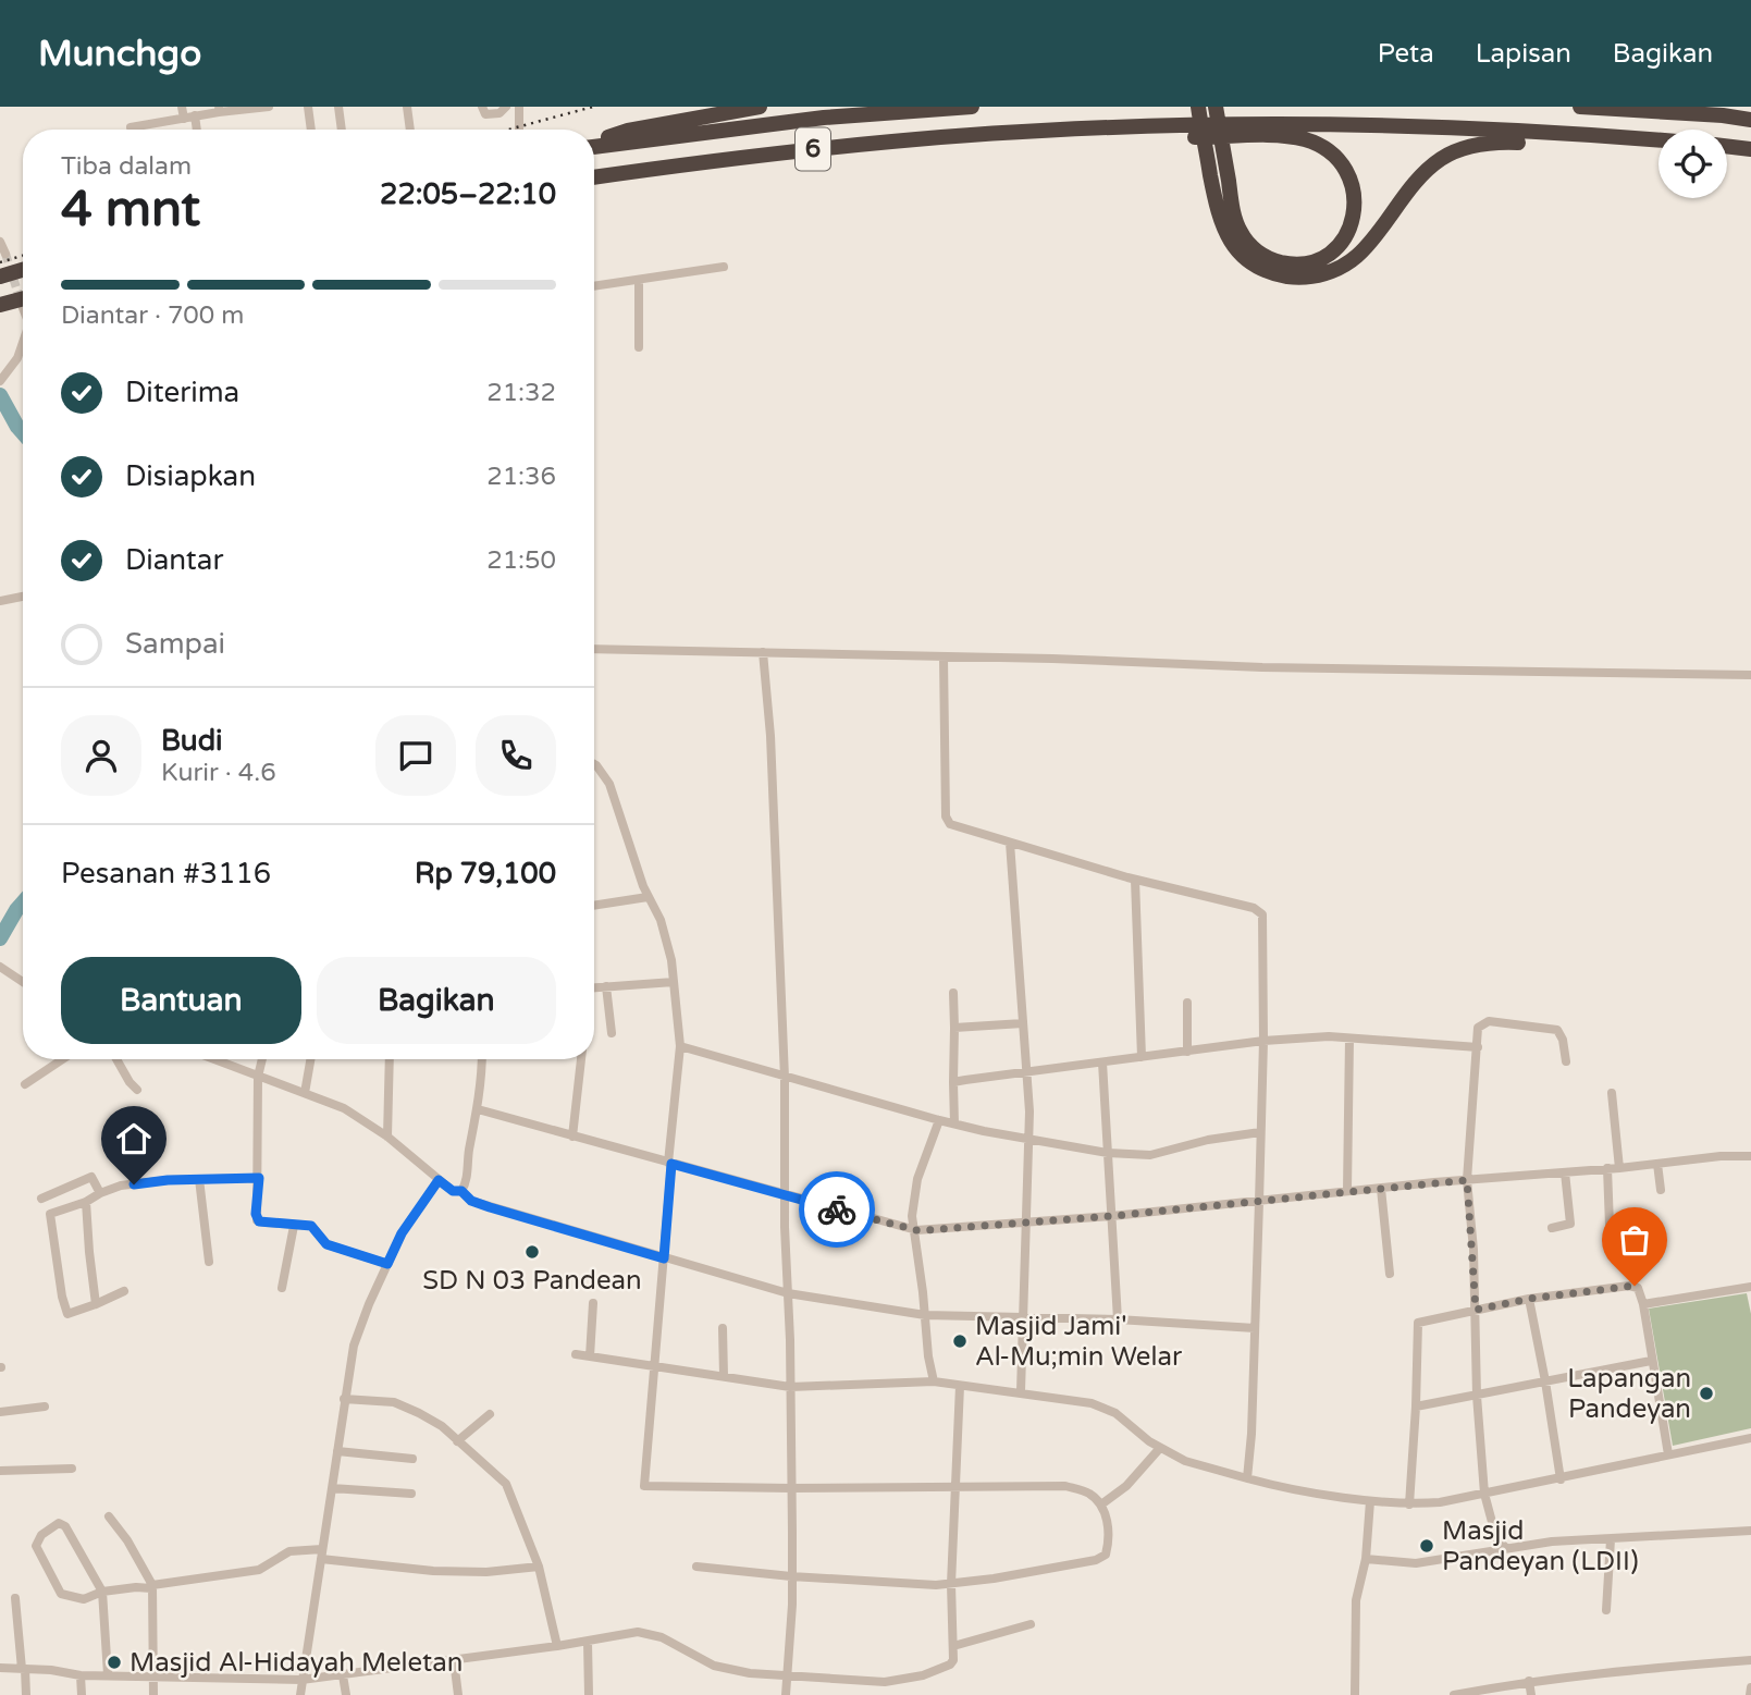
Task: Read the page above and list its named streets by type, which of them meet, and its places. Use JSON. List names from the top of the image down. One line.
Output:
{"streets":{"highway":["6"]},"places":["SD N 03 Pandean","Masjid Jami' Al-Mu;min Welar","Lapangan Pandeyan","Masjid Pandeyan (LDII)","Masjid Al-Hidayah Meletan"],"page":{"header":"Munchgo","nav":["Peta","Lapisan","Bagikan"],"heading":["4 mnt","Tiba dalam","22:05–22:10"],"panel":["Budi","Kurir · 4.6","Pesanan #3116","Rp 79,100"],"bar":"Diantar · 700 m","list":[["Diterima","21:32"],["Disiapkan","21:36"],["Diantar","21:50"],"Sampai"],"buttons":["Bantuan","Bagikan"]}}
